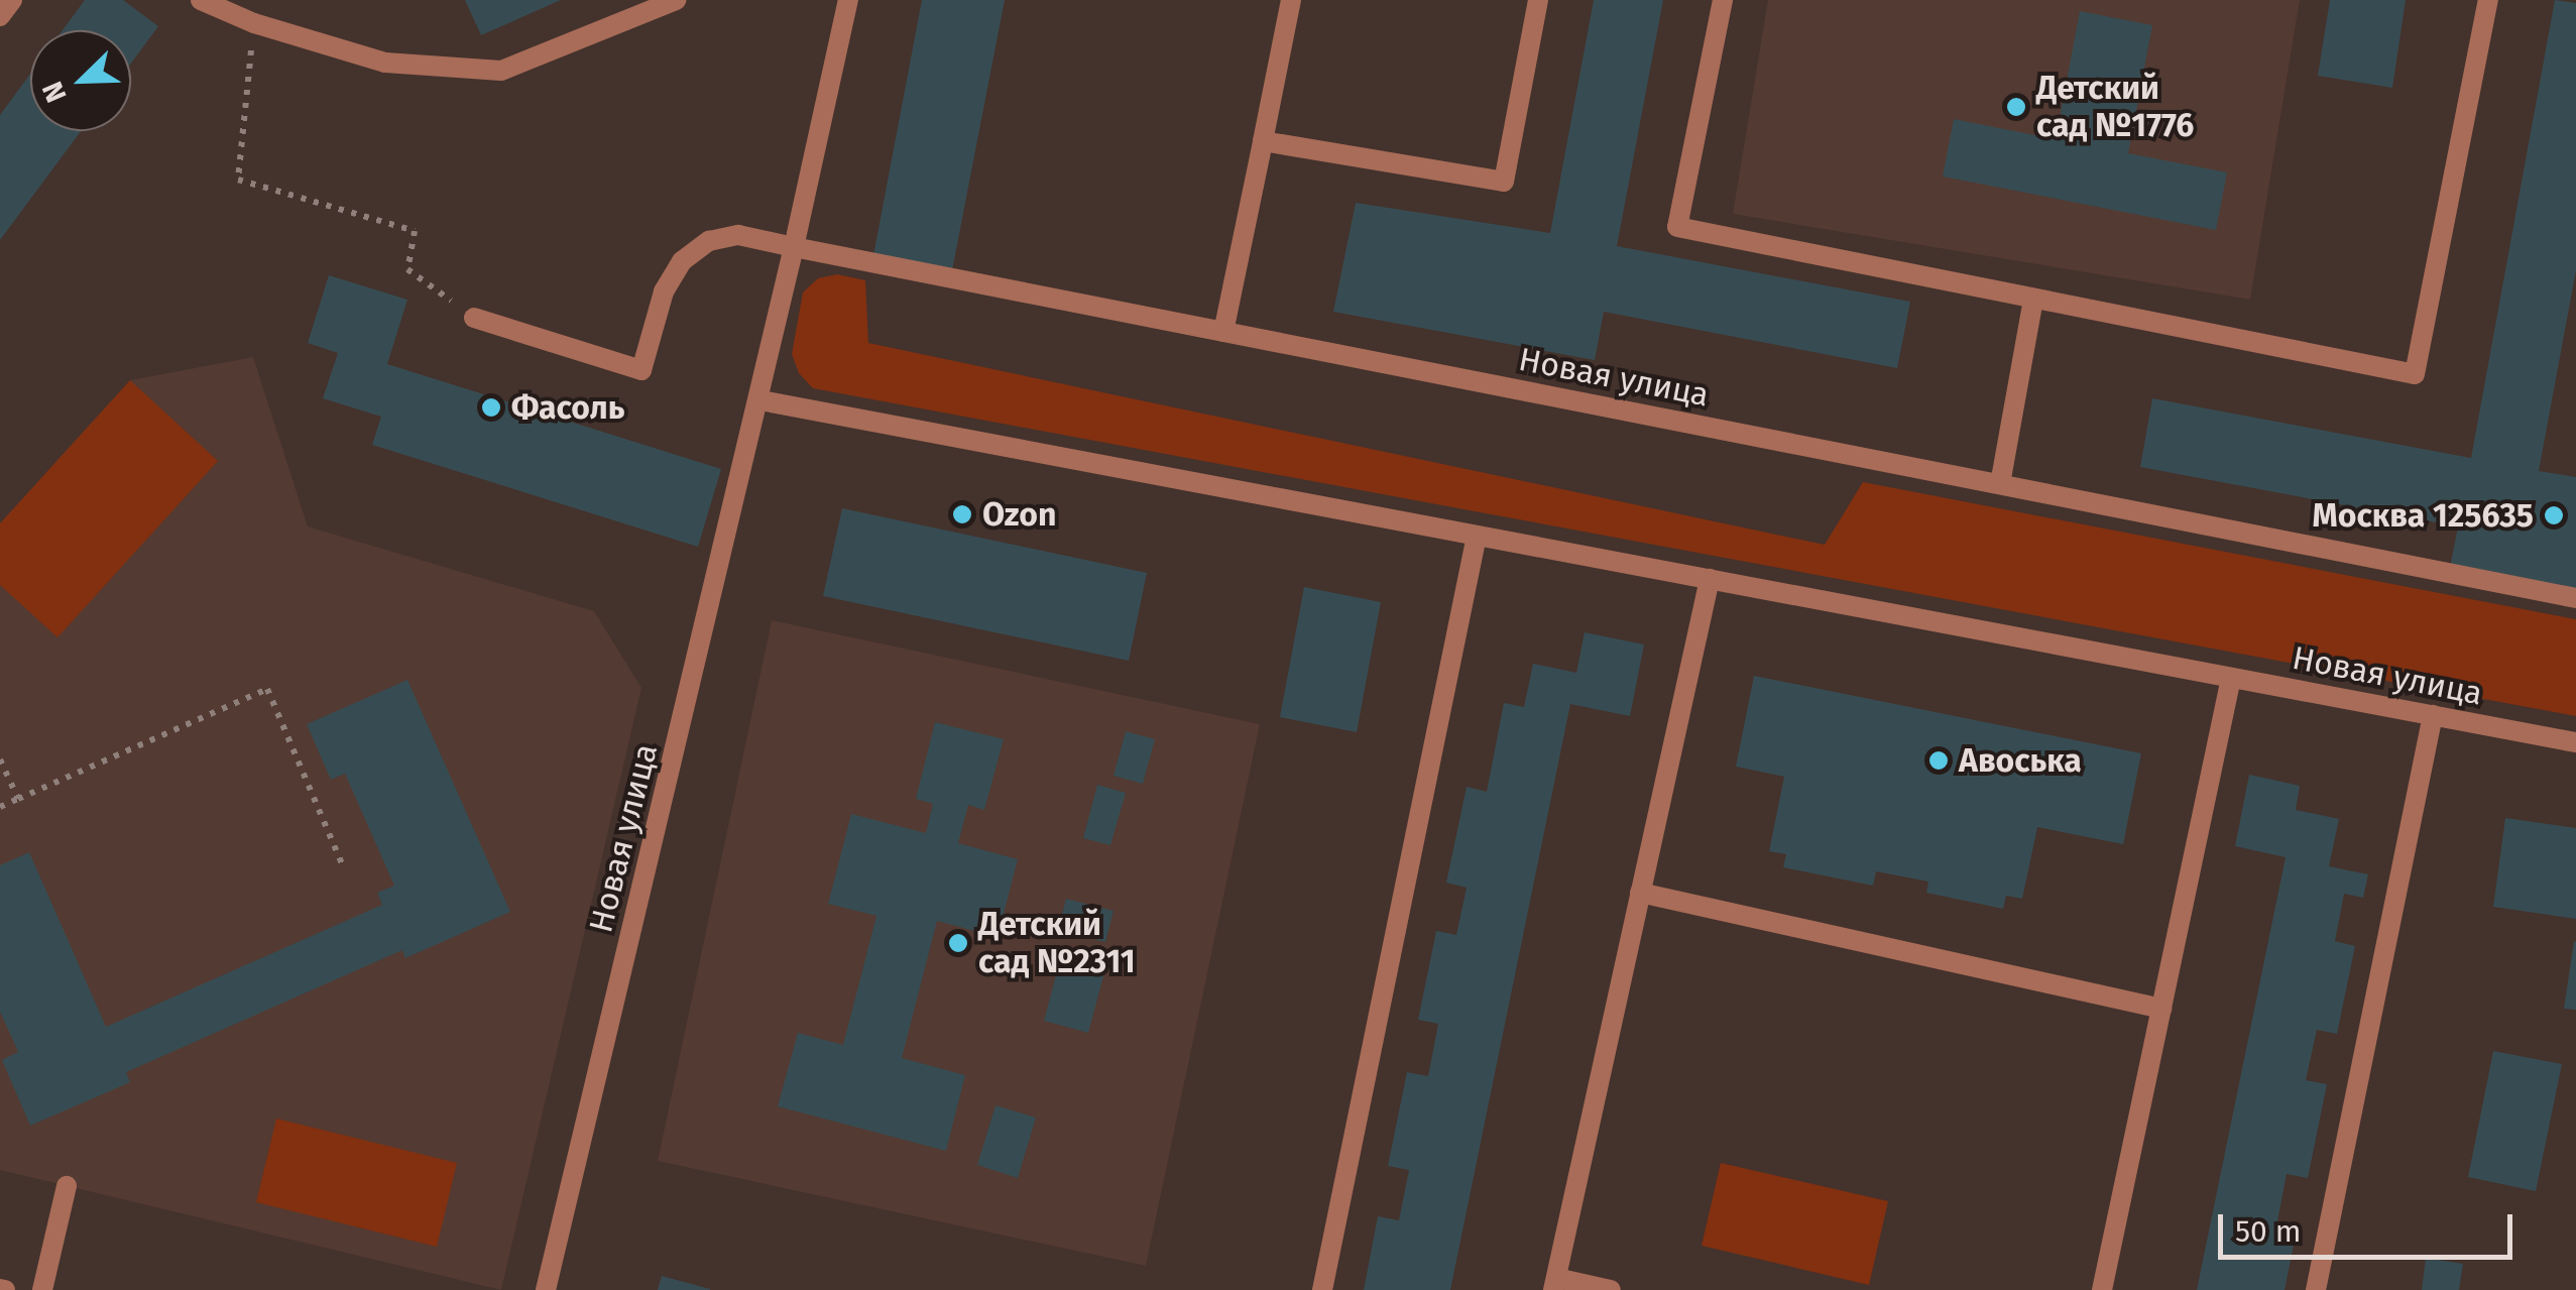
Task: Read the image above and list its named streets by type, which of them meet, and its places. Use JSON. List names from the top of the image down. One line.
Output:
{"streets":{"street":["Новая улица"]},"places":["Детский сад №1776","Фасоль","Ozon","Москва 125635","Авоська","Детский сад №2311"],"scale_bar":"50 m","north":"bottom left"}
